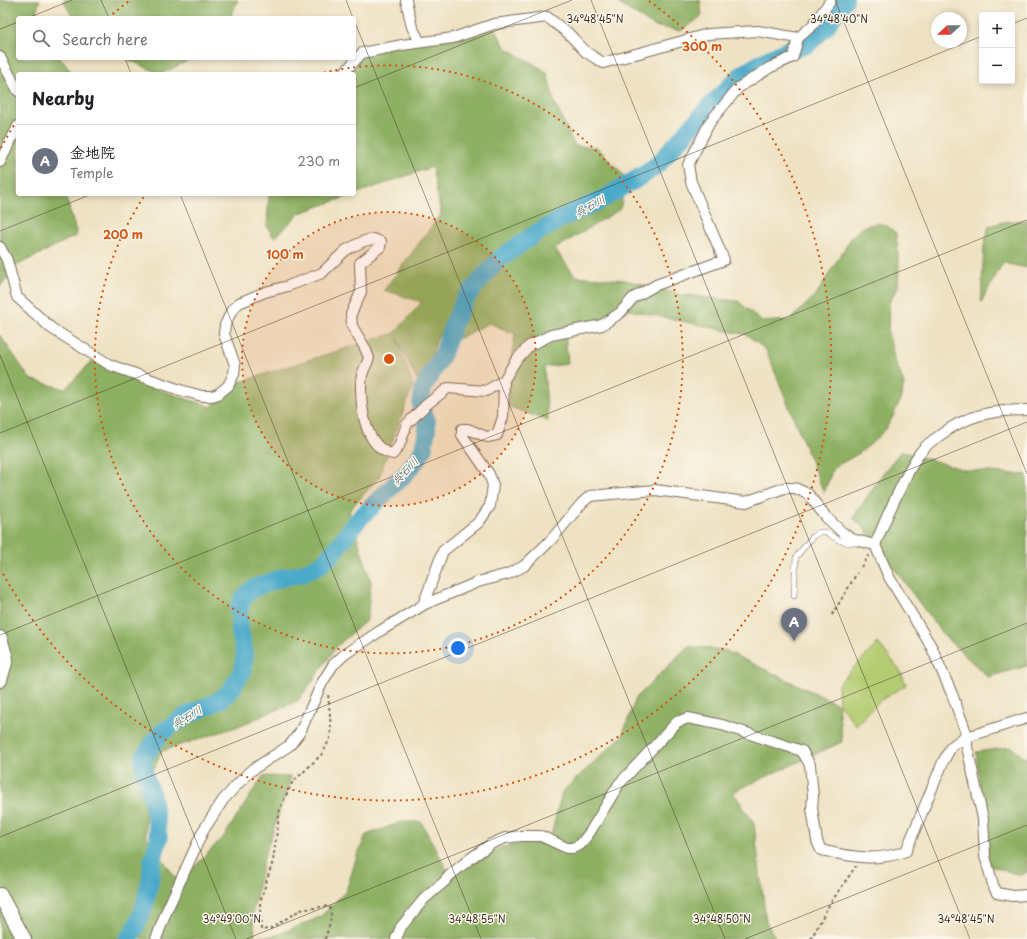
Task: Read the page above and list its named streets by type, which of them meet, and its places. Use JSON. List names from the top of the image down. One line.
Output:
{"water":["呉石川"],"north":"left","page":{"map_buttons":["+","−"],"search":"Search here","heading":"Nearby","list":[{"mark":"A","name":"金地院","note":"Temple","value":"230 m"}],"pins":"A"},"coordinates":["34°48'45\"N","34°48'40\"N","34°49'00\"N","34°48'55\"N","34°48'50\"N"],"rings":["300 m","200 m","100 m"]}
